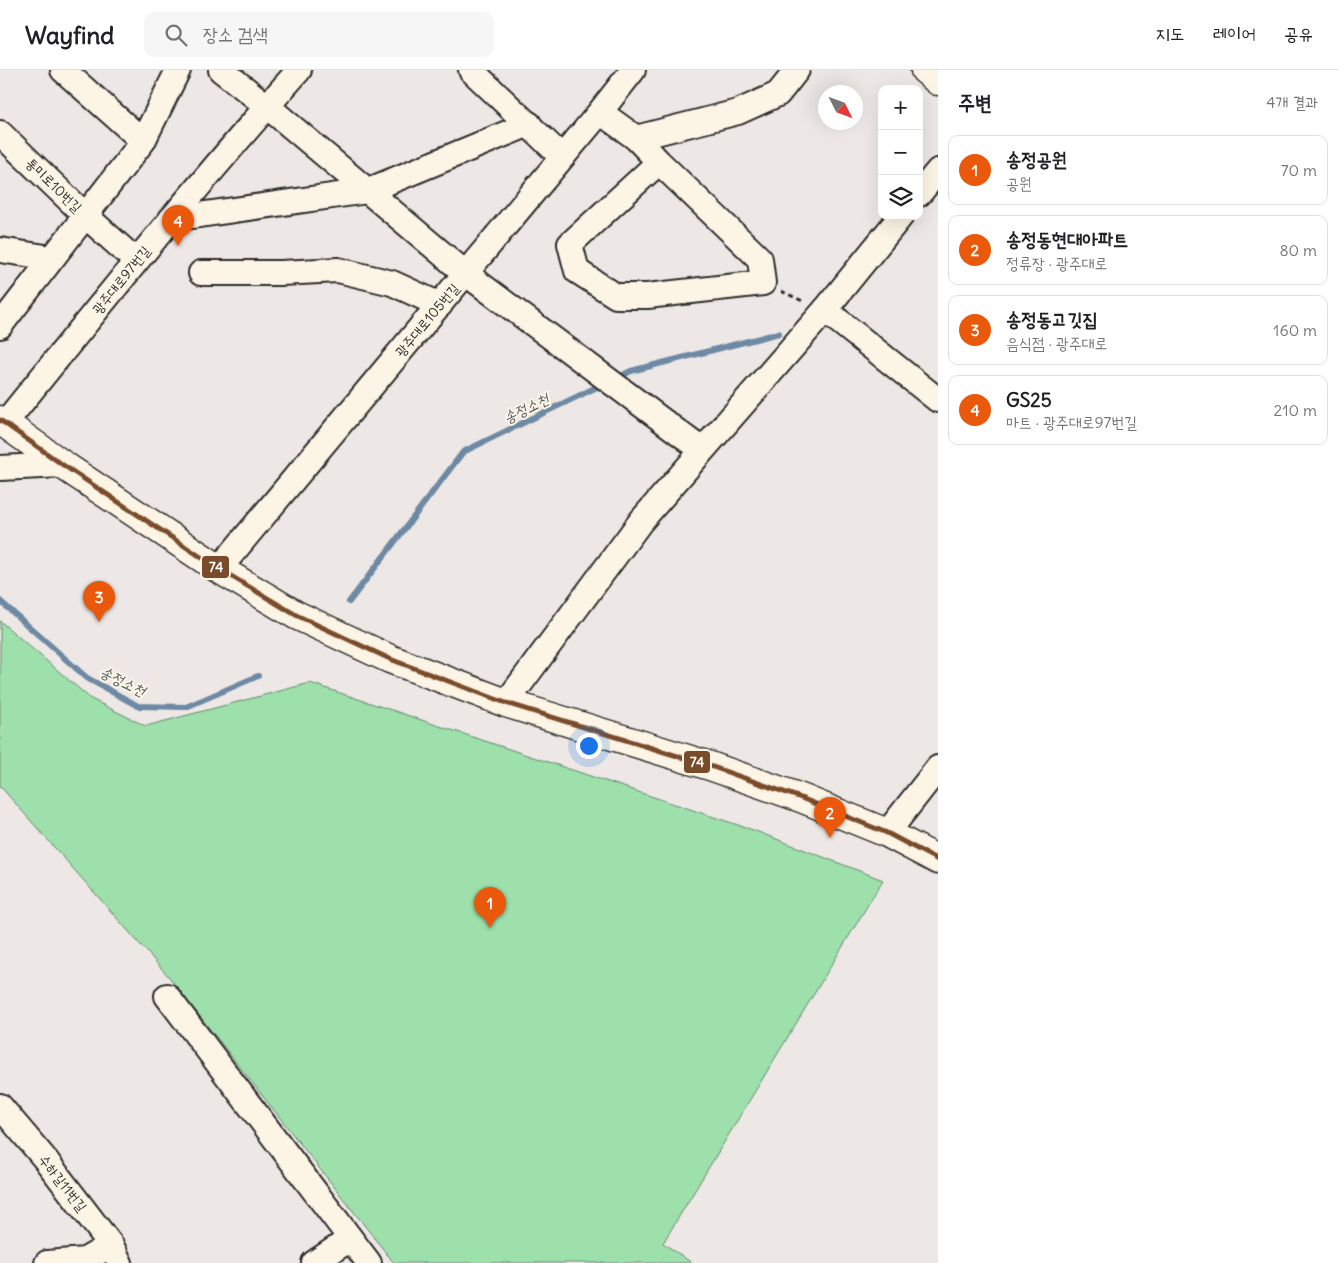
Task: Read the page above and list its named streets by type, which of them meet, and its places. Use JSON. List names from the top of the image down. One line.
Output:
{"streets":{"street":["통미로10번길","광주대로97번길","광주대로105번길","수하길11번길"]},"crossings":[["통미로10번길","광주대로97번길"]],"water":["송정소천"],"lines":["transit line 74"],"north":"bottom right","page":{"header":"Wayfind","search":"장소 검색","nav":["지도","레이어","공유"],"heading":["주변","4개 결과"],"map_buttons":["+","−"],"list":[{"mark":"1","name":"송정공원","note":"공원","value":"70 m"},{"mark":"2","name":"송정동현대아파트","note":"정류장 · 광주대로","value":"80 m"},{"mark":"3","name":"송정동고깃집","note":"음식점 · 광주대로","value":"160 m"},{"mark":"4","name":"GS25","note":"마트 · 광주대로97번길","value":"210 m"}],"pins":["4","3","2","1"]}}
